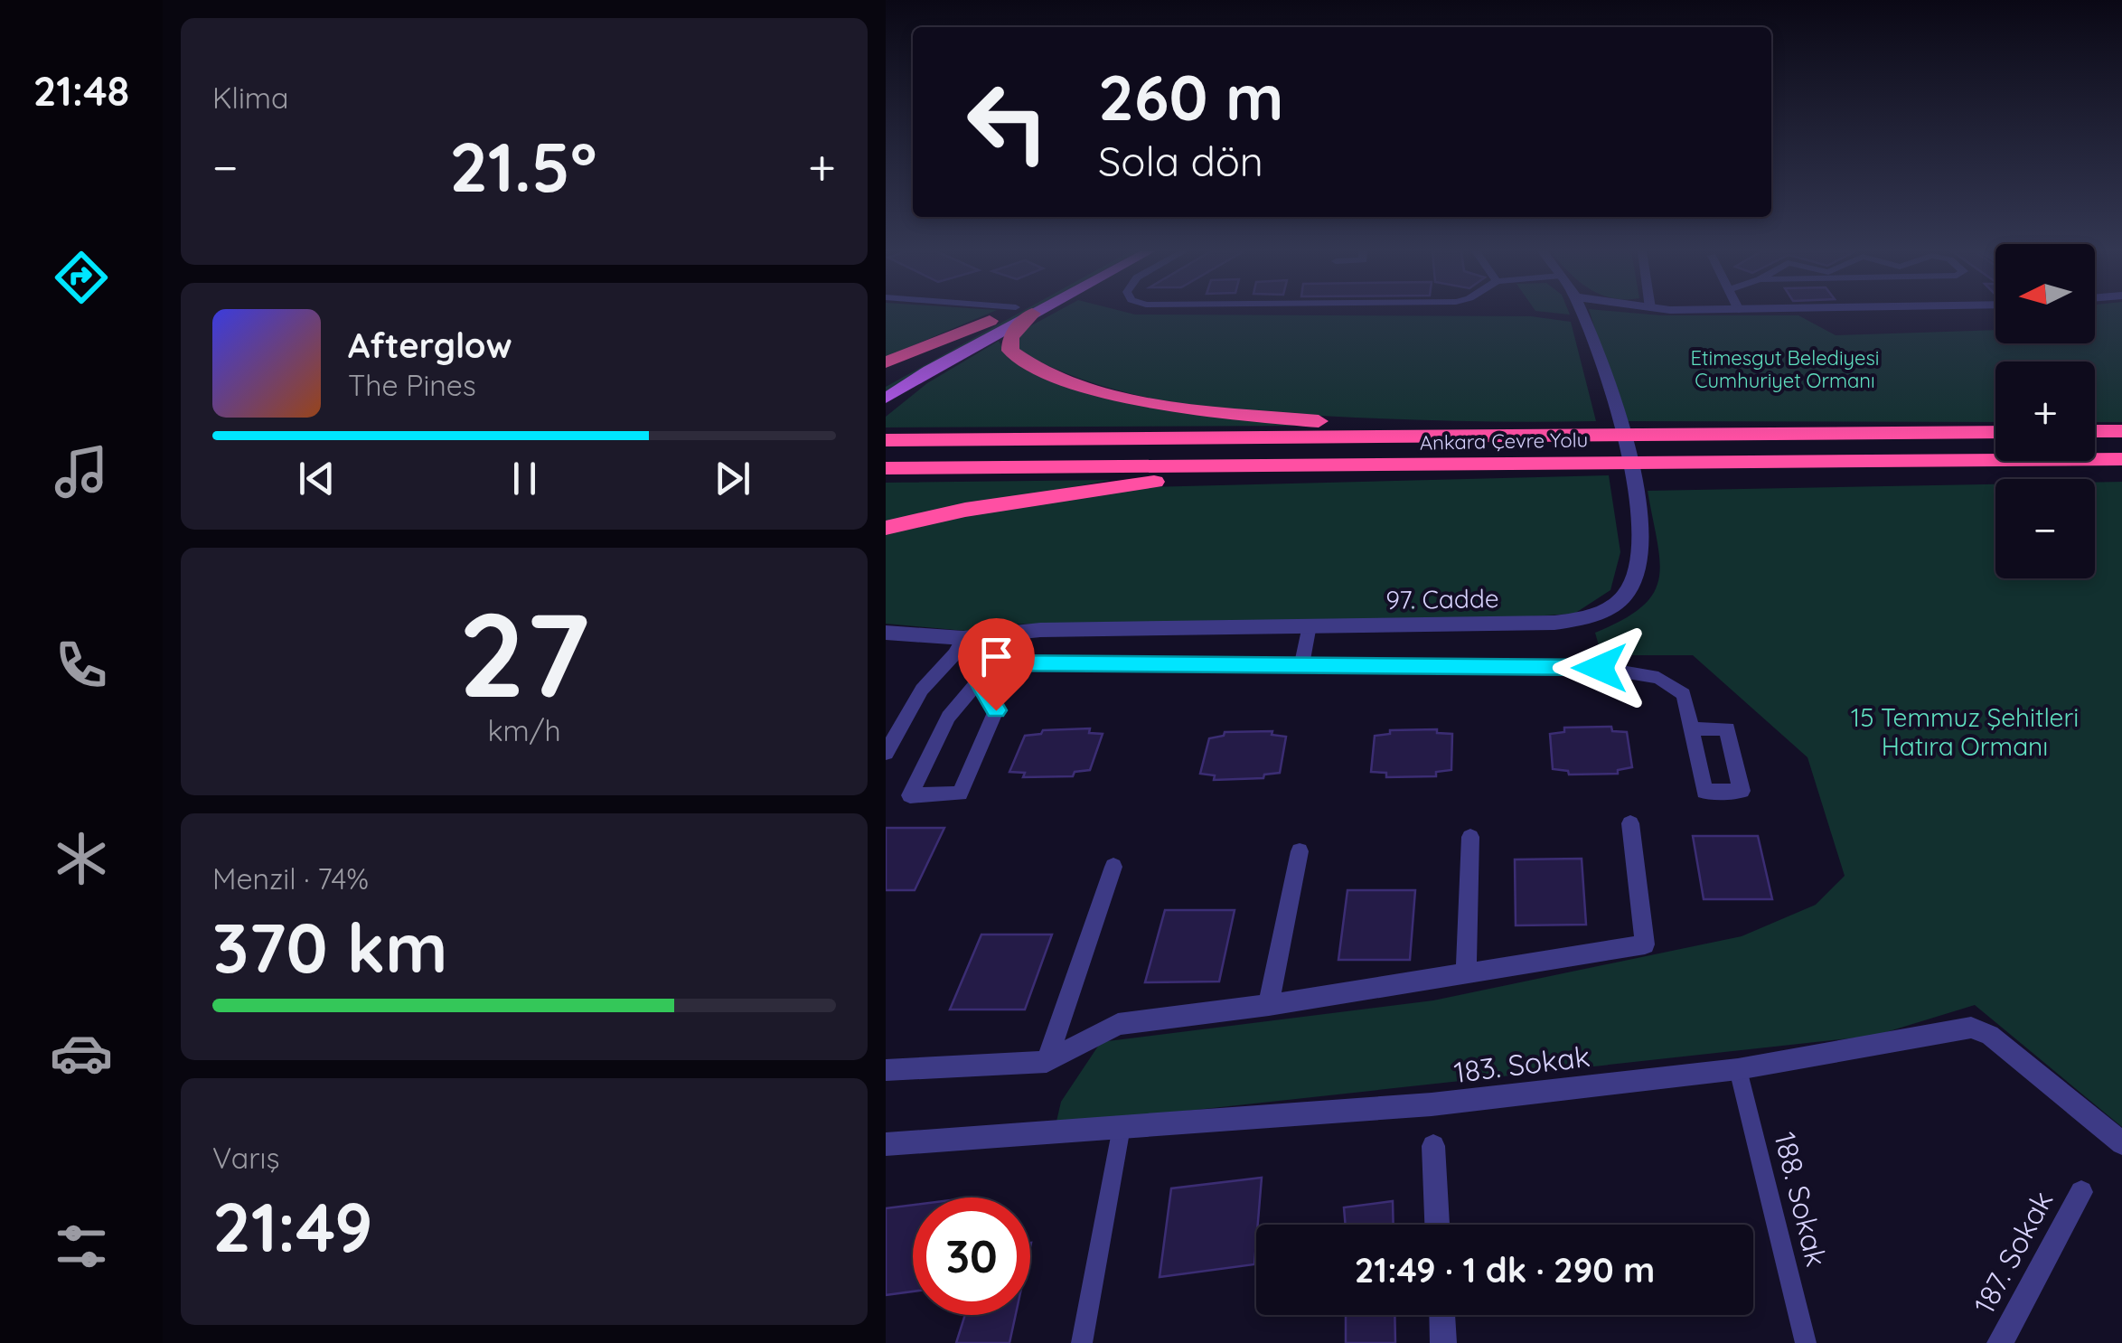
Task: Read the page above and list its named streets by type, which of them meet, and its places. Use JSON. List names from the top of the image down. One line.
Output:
{"streets":{"highway":["Ankara Çevre Yolu"],"street":["97. Cadde","183. Sokak","188. Sokak","187. Sokak"]},"crossings":[["183. Sokak","188. Sokak"]],"parks":["Etimesgut Belediyesi Cumhuriyet Ormanı","15 Temmuz Şehitleri Hatıra Ormanı"],"north":"left","page":{"tabs":"21:48","tile":["Klima",["27","km/h"],["Menzil · 74%","370 km"],["Varış","21:49"]],"turn":["260 m","Sola dön"],"heat":["−","21.5°","+"],"map_buttons":["+","−"],"song":["Afterglow","The Pines"],"limit":"30","trip":"21:49 · 1 dk · 290 m"}}
